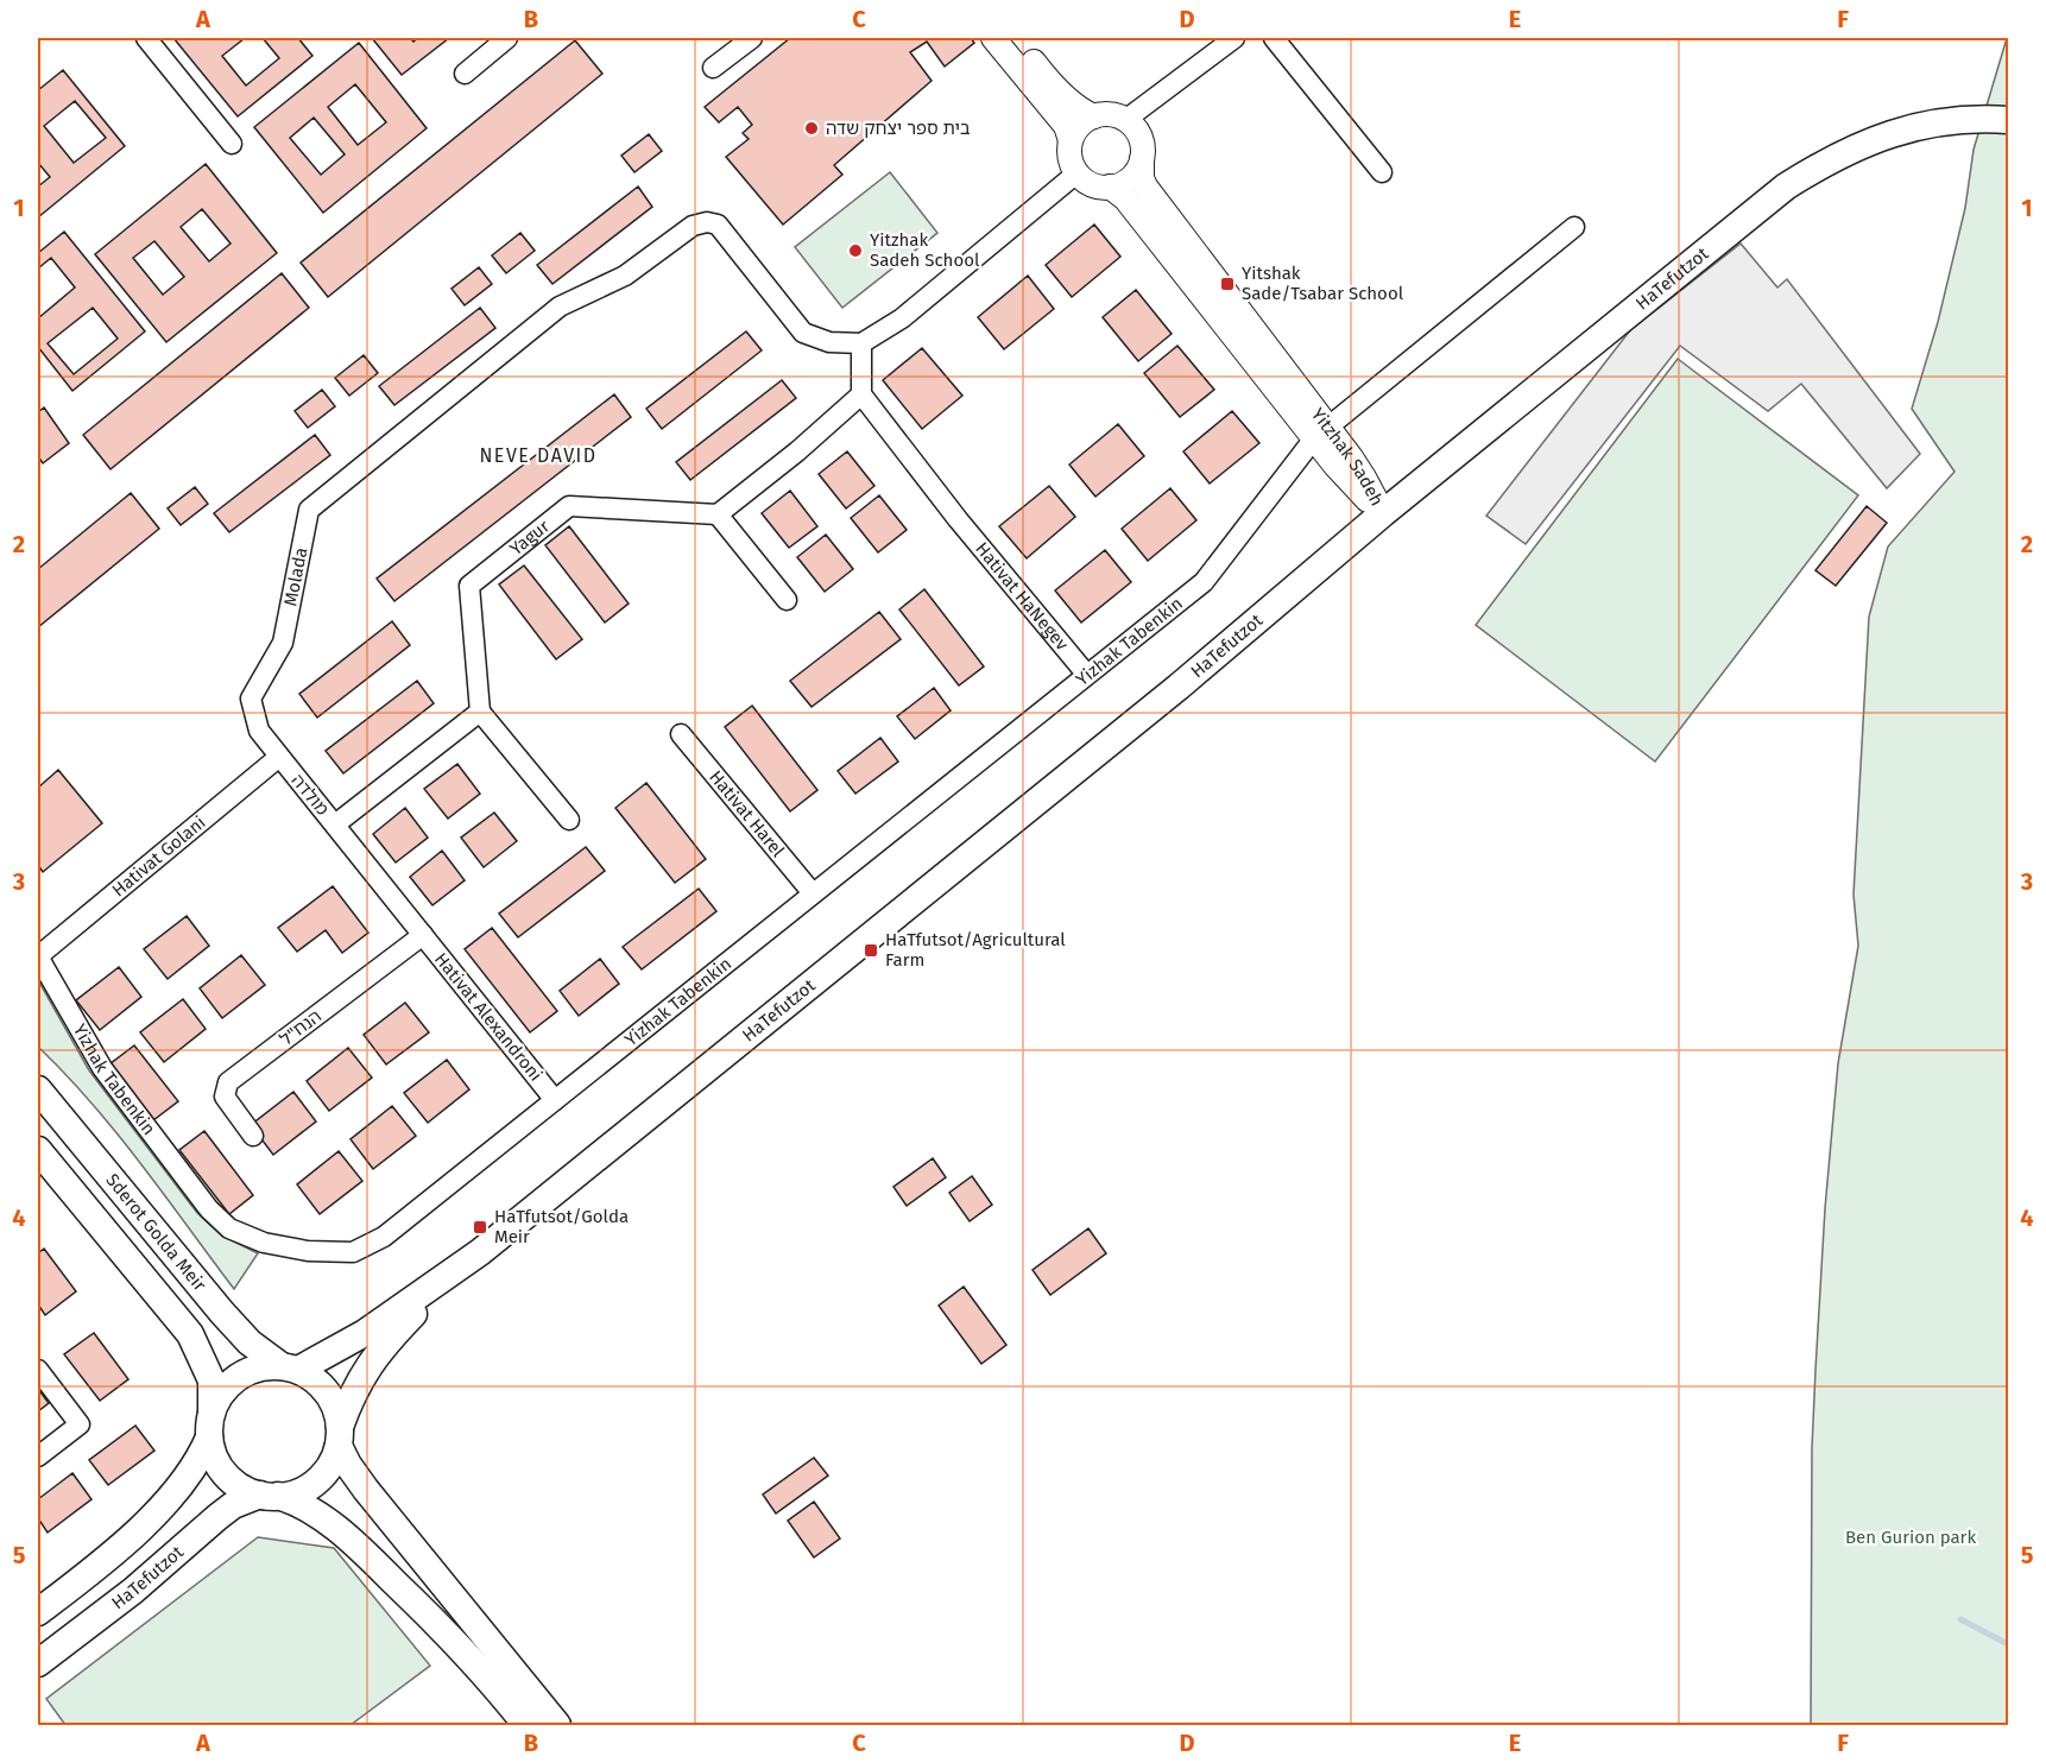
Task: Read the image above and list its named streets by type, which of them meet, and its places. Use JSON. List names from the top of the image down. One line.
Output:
{"streets":{"main road":["HaTefutzot","Sderot Golda Meir"],"street":["Yitzhak Sadeh","Yagur","Hativat HaNegev","Yizhak Tabenkin","מולדה","Hativat Harel","Hativat Golani","Hativat Alexandroni","הנח\"ל"]},"crossings":[["HaTefutzot","Yitzhak Sadeh"],["HaTefutzot","Sderot Golda Meir"],["Yitzhak Sadeh","Yizhak Tabenkin"],["Hativat HaNegev","Yizhak Tabenkin"],["Yizhak Tabenkin","Hativat Harel"],["Yizhak Tabenkin","Hativat Golani"],["Yizhak Tabenkin","Hativat Alexandroni"],["מולדה","Hativat Golani"],["מולדה","Hativat Alexandroni"],["מולדה","הנח\"ל"],["Hativat Alexandroni","הנח\"ל"]],"districts":["NEVE DAVID"],"parks":["Ben Gurion park"],"places":{"other":["בית ספר יצחק שדה","Yitzhak Sadeh School"],"transit":["Yitshak Sade/Tsabar School","HaTfutsot/Agricultural Farm","HaTfutsot/Golda Meir"]},"grid":{"columns":["A","B","C","D","E","F"],"rows":["1","2","3","4","5"]}}
